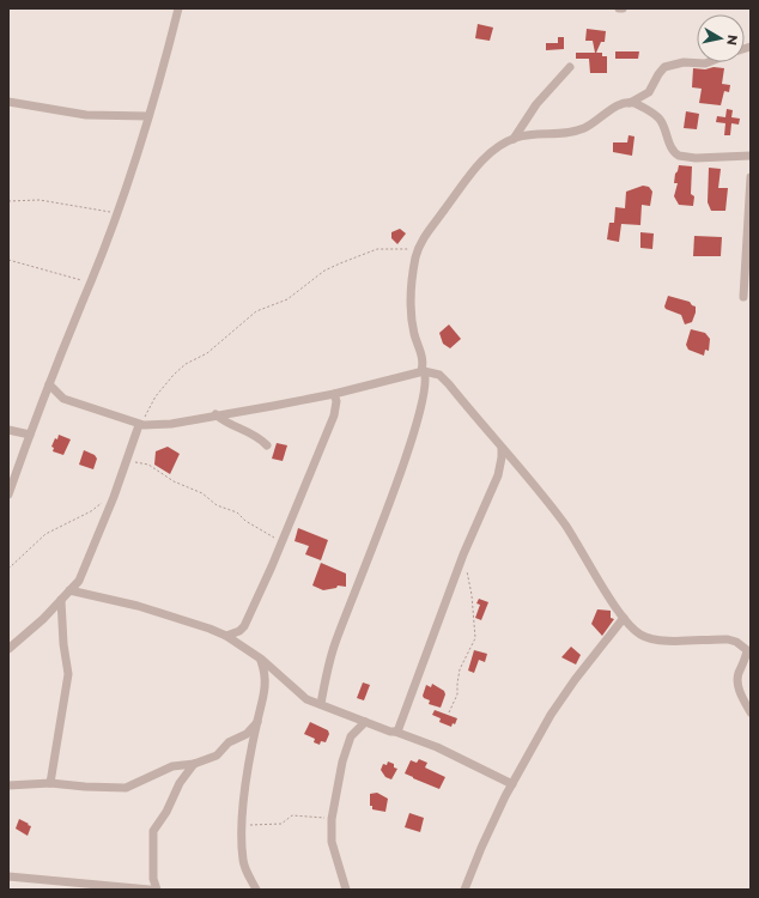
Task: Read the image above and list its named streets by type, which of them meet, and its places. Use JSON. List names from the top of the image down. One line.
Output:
{"north":"right"}
